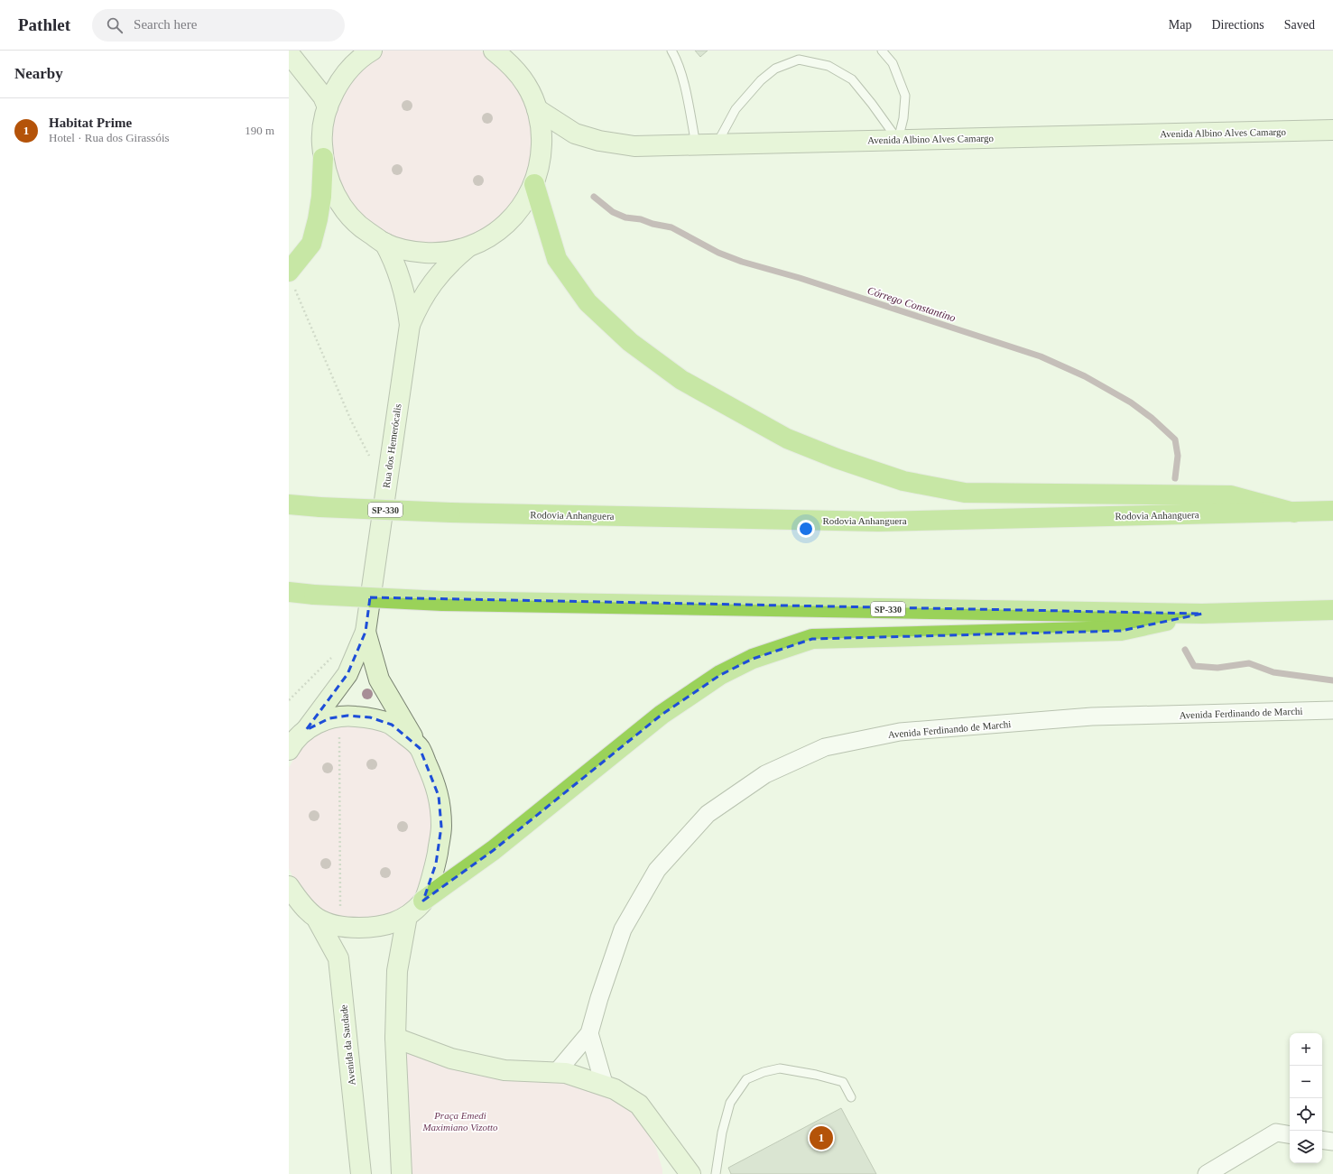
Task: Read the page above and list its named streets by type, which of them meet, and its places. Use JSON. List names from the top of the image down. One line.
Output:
{"streets":{"highway":["SP-330","Rodovia Anhanguera"],"main road":["Avenida Albino Alves Camargo","Rua dos Hemerócalis","Avenida da Saudade"],"street":["Avenida Ferdinando de Marchi"]},"water":["Córrego Constantino"],"parks":["Praça Emedi Maximiano Vizotto"],"page":{"header":"Pathlet","search":"Search here","nav":["Map","Directions","Saved"],"heading":"Nearby","list":[{"mark":"1","name":"Habitat Prime","note":"Hotel · Rua dos Girassóis","value":"190 m"}],"map_buttons":["+","−"],"pins":"1"}}
